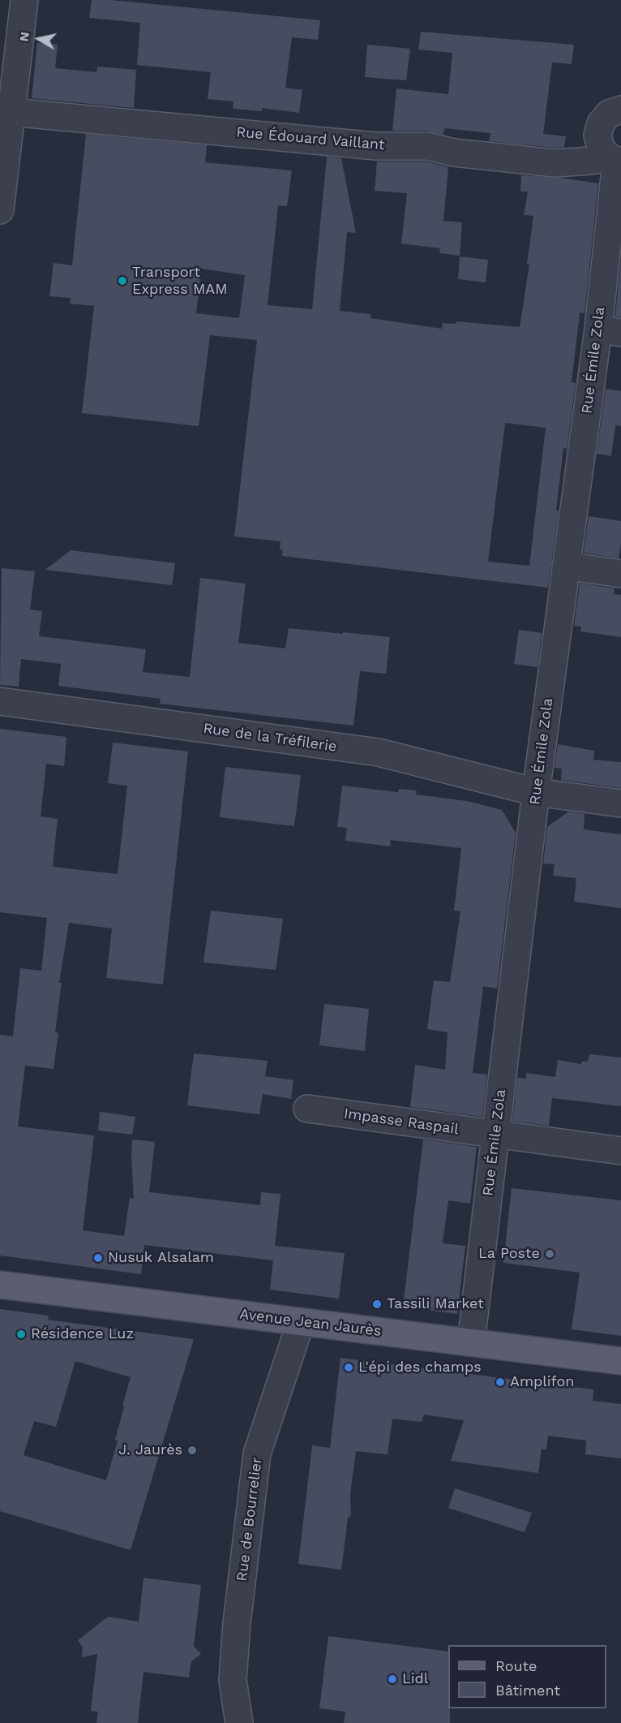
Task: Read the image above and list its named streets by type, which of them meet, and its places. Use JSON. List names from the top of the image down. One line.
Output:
{"streets":{"main road":["Avenue Jean Jaurès"],"street":["Rue Édouard Vaillant","Rue Émile Zola","Rue de la Tréfilerie","Impasse Raspail","Rue de Bourrelier"]},"crossings":[["Rue Édouard Vaillant","Rue Émile Zola"],["Rue Émile Zola","Rue de la Tréfilerie"],["Rue Émile Zola","Impasse Raspail"],["Rue Émile Zola","Avenue Jean Jaurès"],["Avenue Jean Jaurès","Rue de Bourrelier"]],"places":["Transport Express MAM","La Poste","Nusuk Alsalam","Tassili Market","Résidence Luz","L'épi des champs","Amplifon","J. Jaurès","Lidl"],"legend":["Route","Bâtiment"],"north":"left"}
